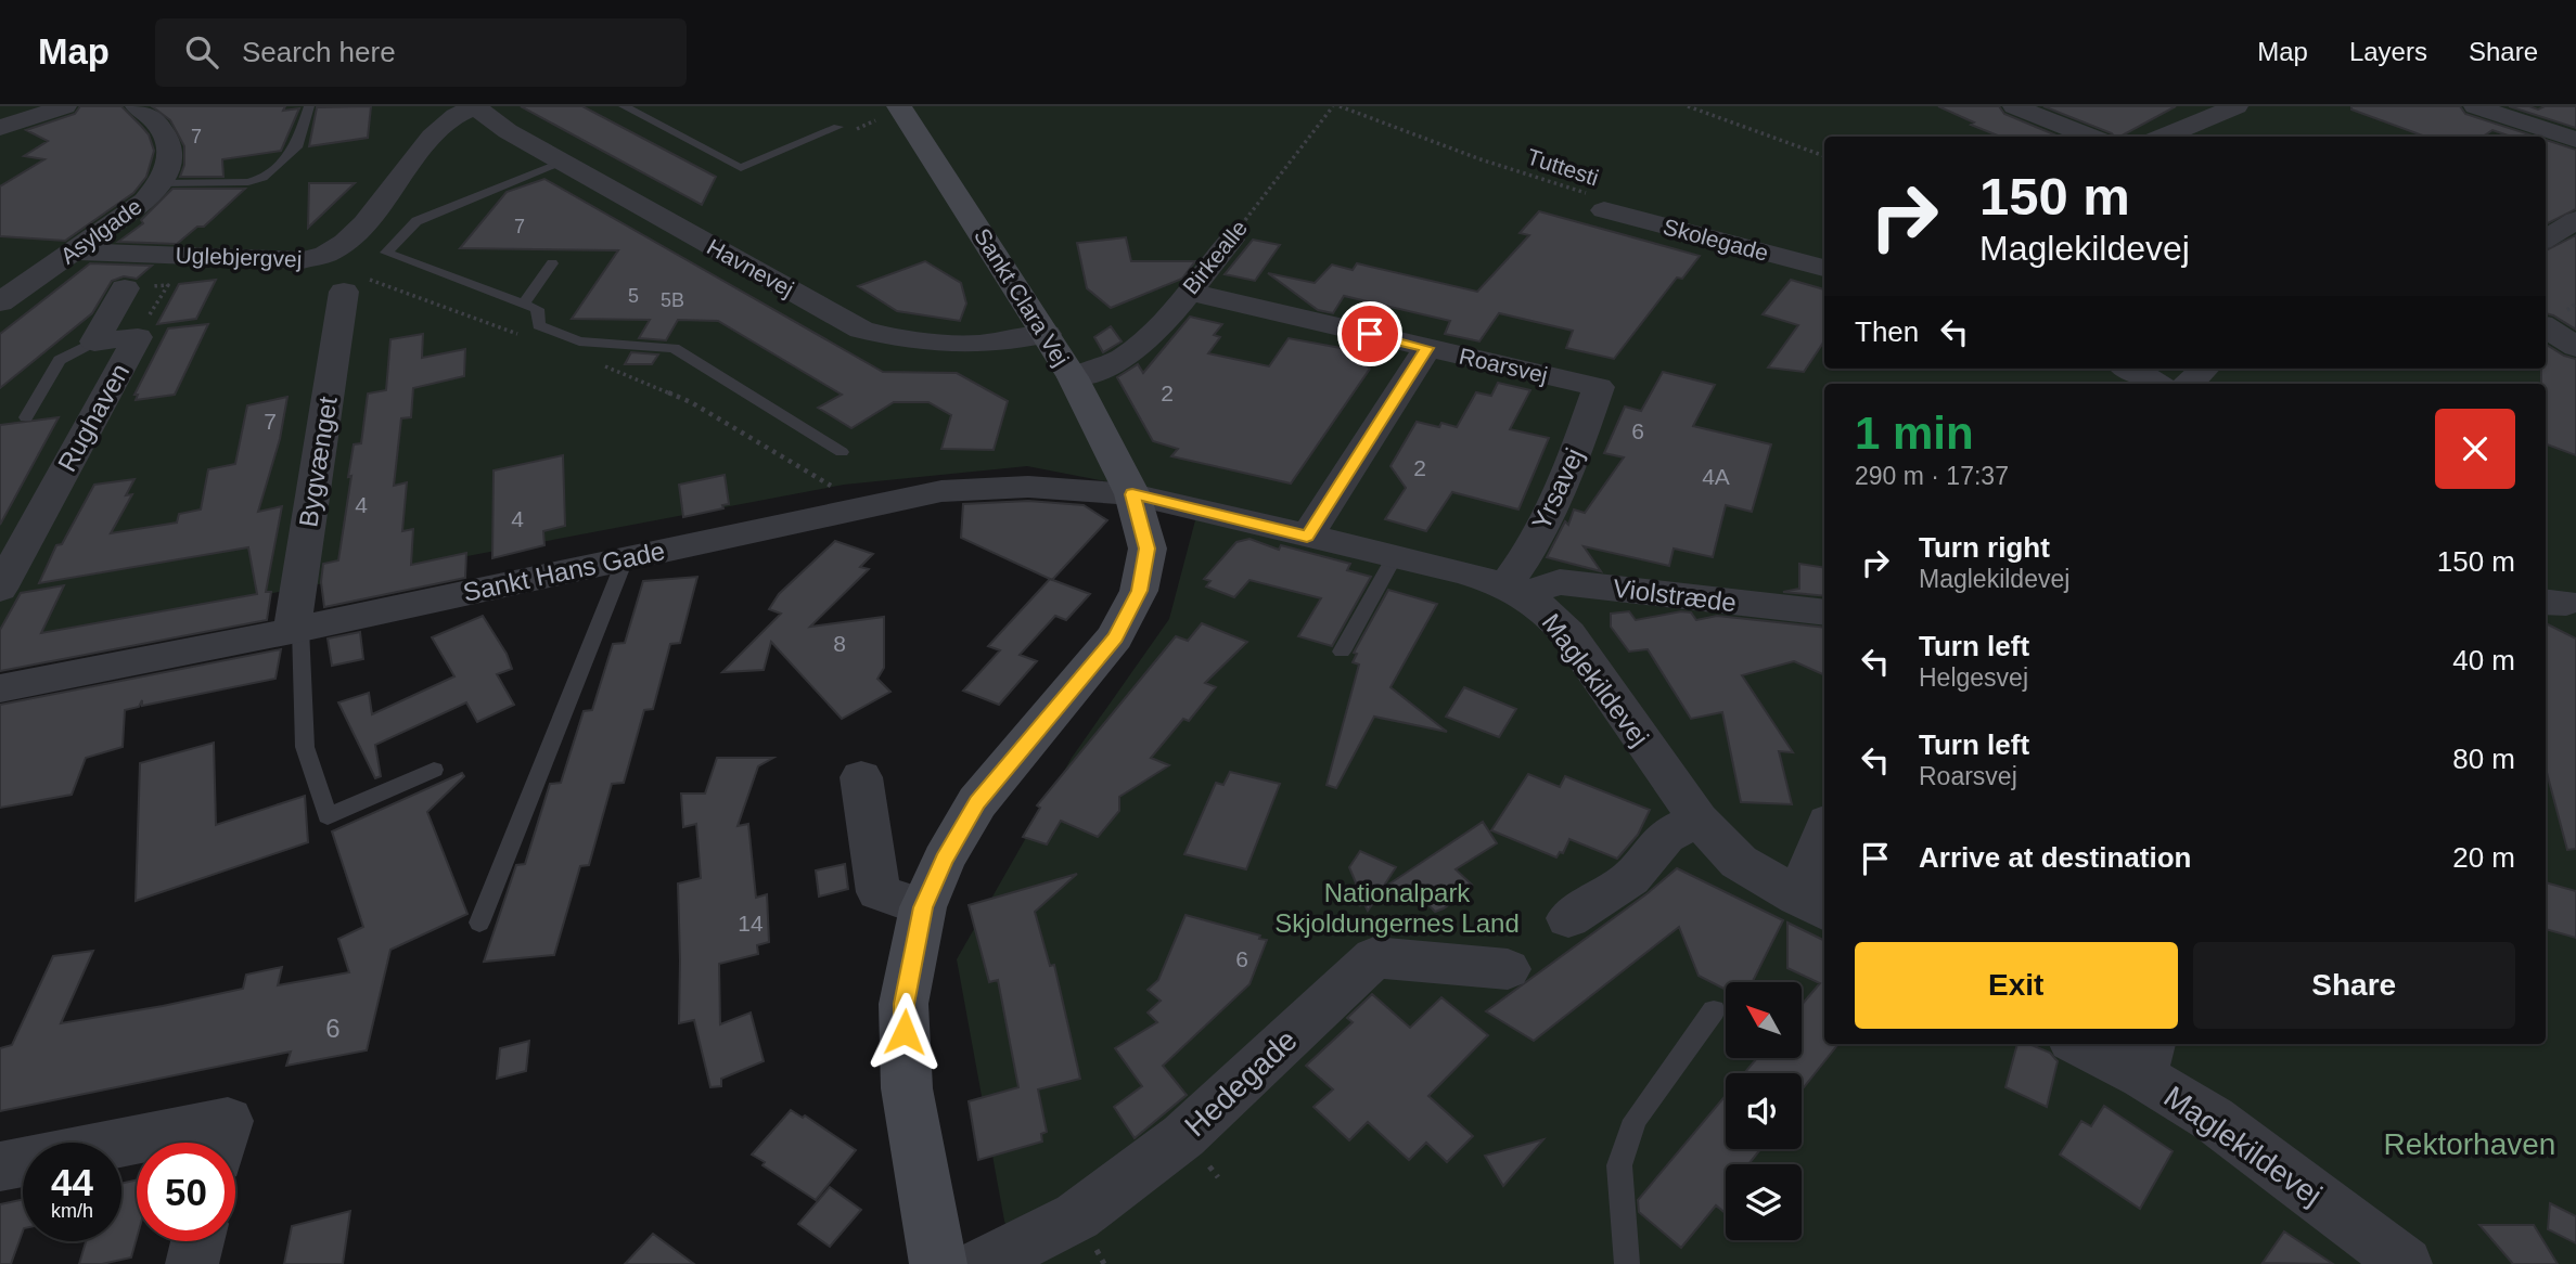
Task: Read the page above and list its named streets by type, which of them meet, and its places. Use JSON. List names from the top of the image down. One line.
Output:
{"streets":{"main road":["Sankt Clara Vej"],"street":["Asylgade","Skolegade","Uglebjergvej","Birkealle","Havnevej","Roarsvej","Rughaven","Bygvænget","Yrsavej","Sankt Hans Gade","Violstræde","Maglekildevej","Hedegade"],"path":["Tuttesti"]},"crossings":[["Tuttesti","Skolegade"],["Asylgade","Uglebjergvej"],["Uglebjergvej","Havnevej"],["Birkealle","Sankt Clara Vej"],["Birkealle","Roarsvej"],["Havnevej","Sankt Clara Vej"],["Sankt Clara Vej","Sankt Hans Gade"],["Sankt Clara Vej","Maglekildevej"],["Roarsvej","Yrsavej"],["Bygvænget","Sankt Hans Gade"],["Yrsavej","Violstræde"],["Yrsavej","Maglekildevej"],["Sankt Hans Gade","Maglekildevej"],["Violstræde","Maglekildevej"]],"parks":["Nationalpark Skjoldungernes Land","Rektorhaven"],"house_numbers":["7","7","5","5B","2","7","6","2","4A","4","4","8","14","6","6"],"north":"top left","page":{"header":"Map","search":"Search here","nav":["Map","Layers","Share"],"turn":["150 m","Maglekildevej"],"then":"Then","heading":["1 min","290 m · 17:37"],"list":[{"name":"Turn right","note":"Maglekildevej","value":"150 m"},{"name":"Turn left","note":"Helgesvej","value":"40 m"},{"name":"Turn left","note":"Roarsvej","value":"80 m"},{"name":"Arrive at destination","value":"20 m"}],"buttons":["Exit","Share"],"speed":"44 km/h","limit":"50"}}
